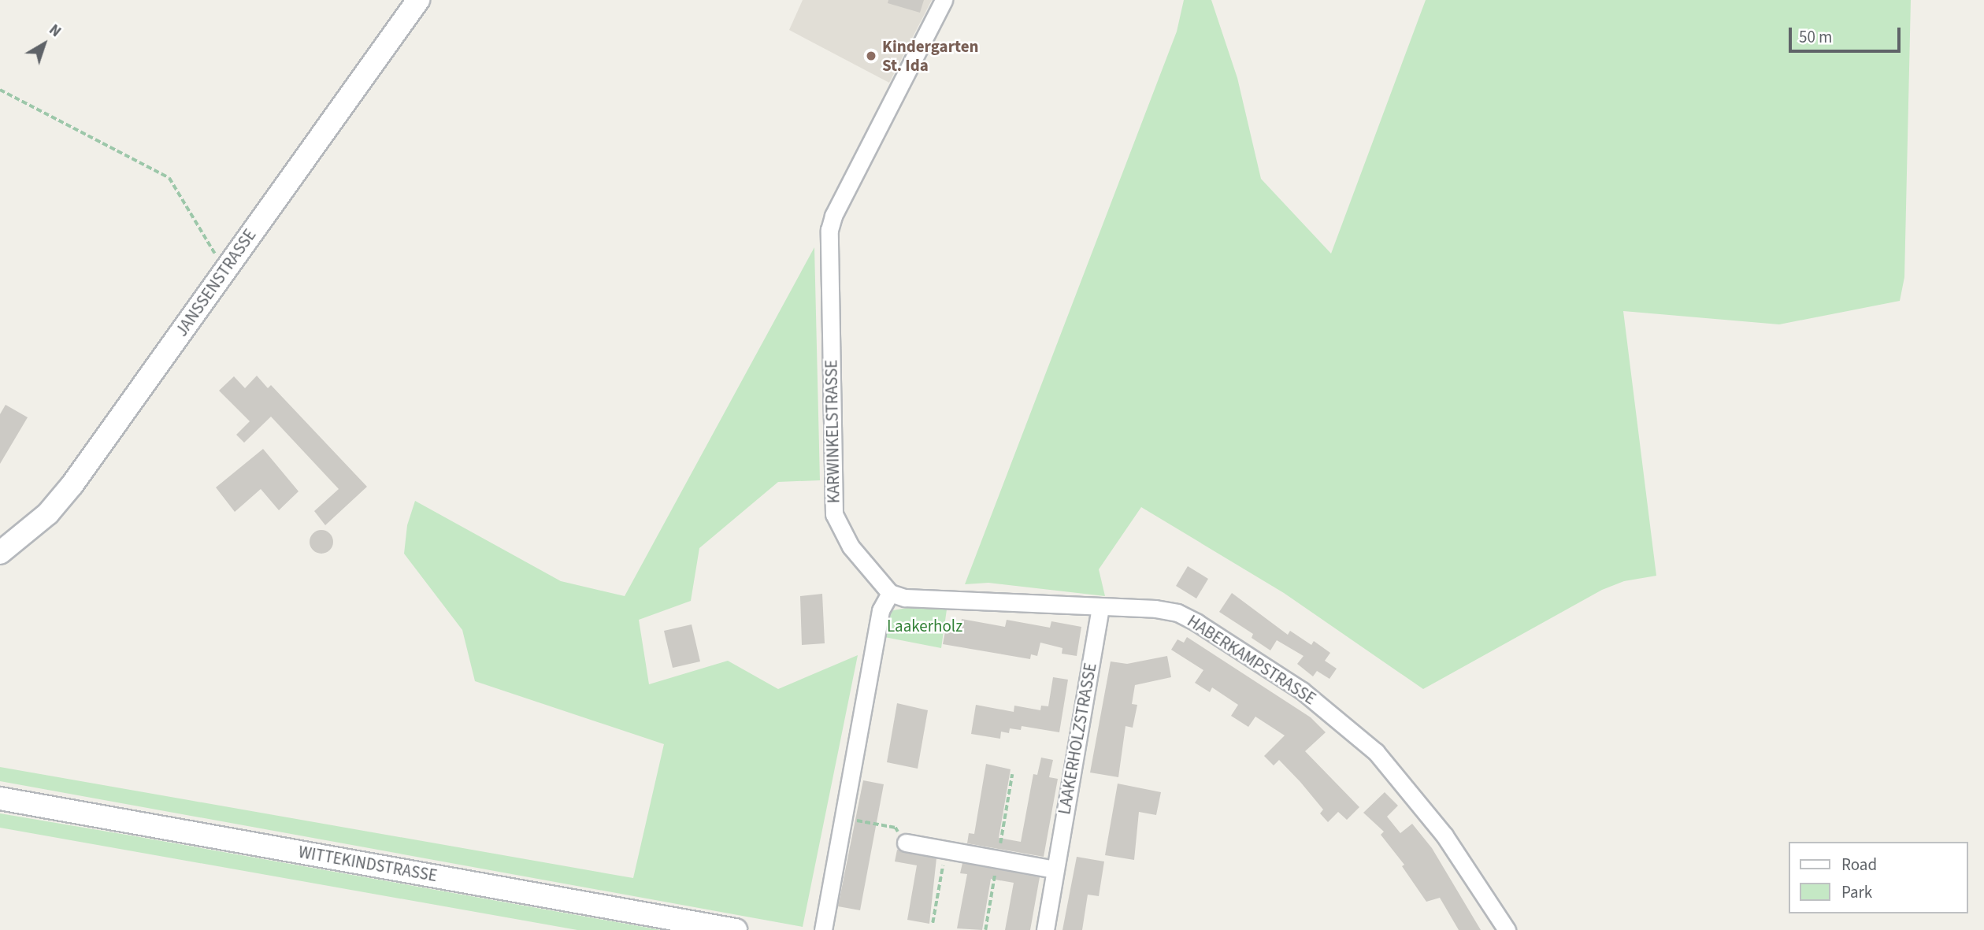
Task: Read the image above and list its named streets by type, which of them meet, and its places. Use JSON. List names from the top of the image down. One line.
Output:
{"streets":{"main road":["JANSSENSTRASSE","WITTEKINDSTRASSE"],"street":["KARWINKELSTRASSE","HABERKAMPSTRASSE","LAAKERHOLZSTRASSE"]},"crossings":[["KARWINKELSTRASSE","HABERKAMPSTRASSE"],["HABERKAMPSTRASSE","LAAKERHOLZSTRASSE"]],"parks":["Laakerholz"],"places":["Kindergarten St. Ida"],"legend":["Road","Park"],"scale_bar":"50 m","north":"top right"}
